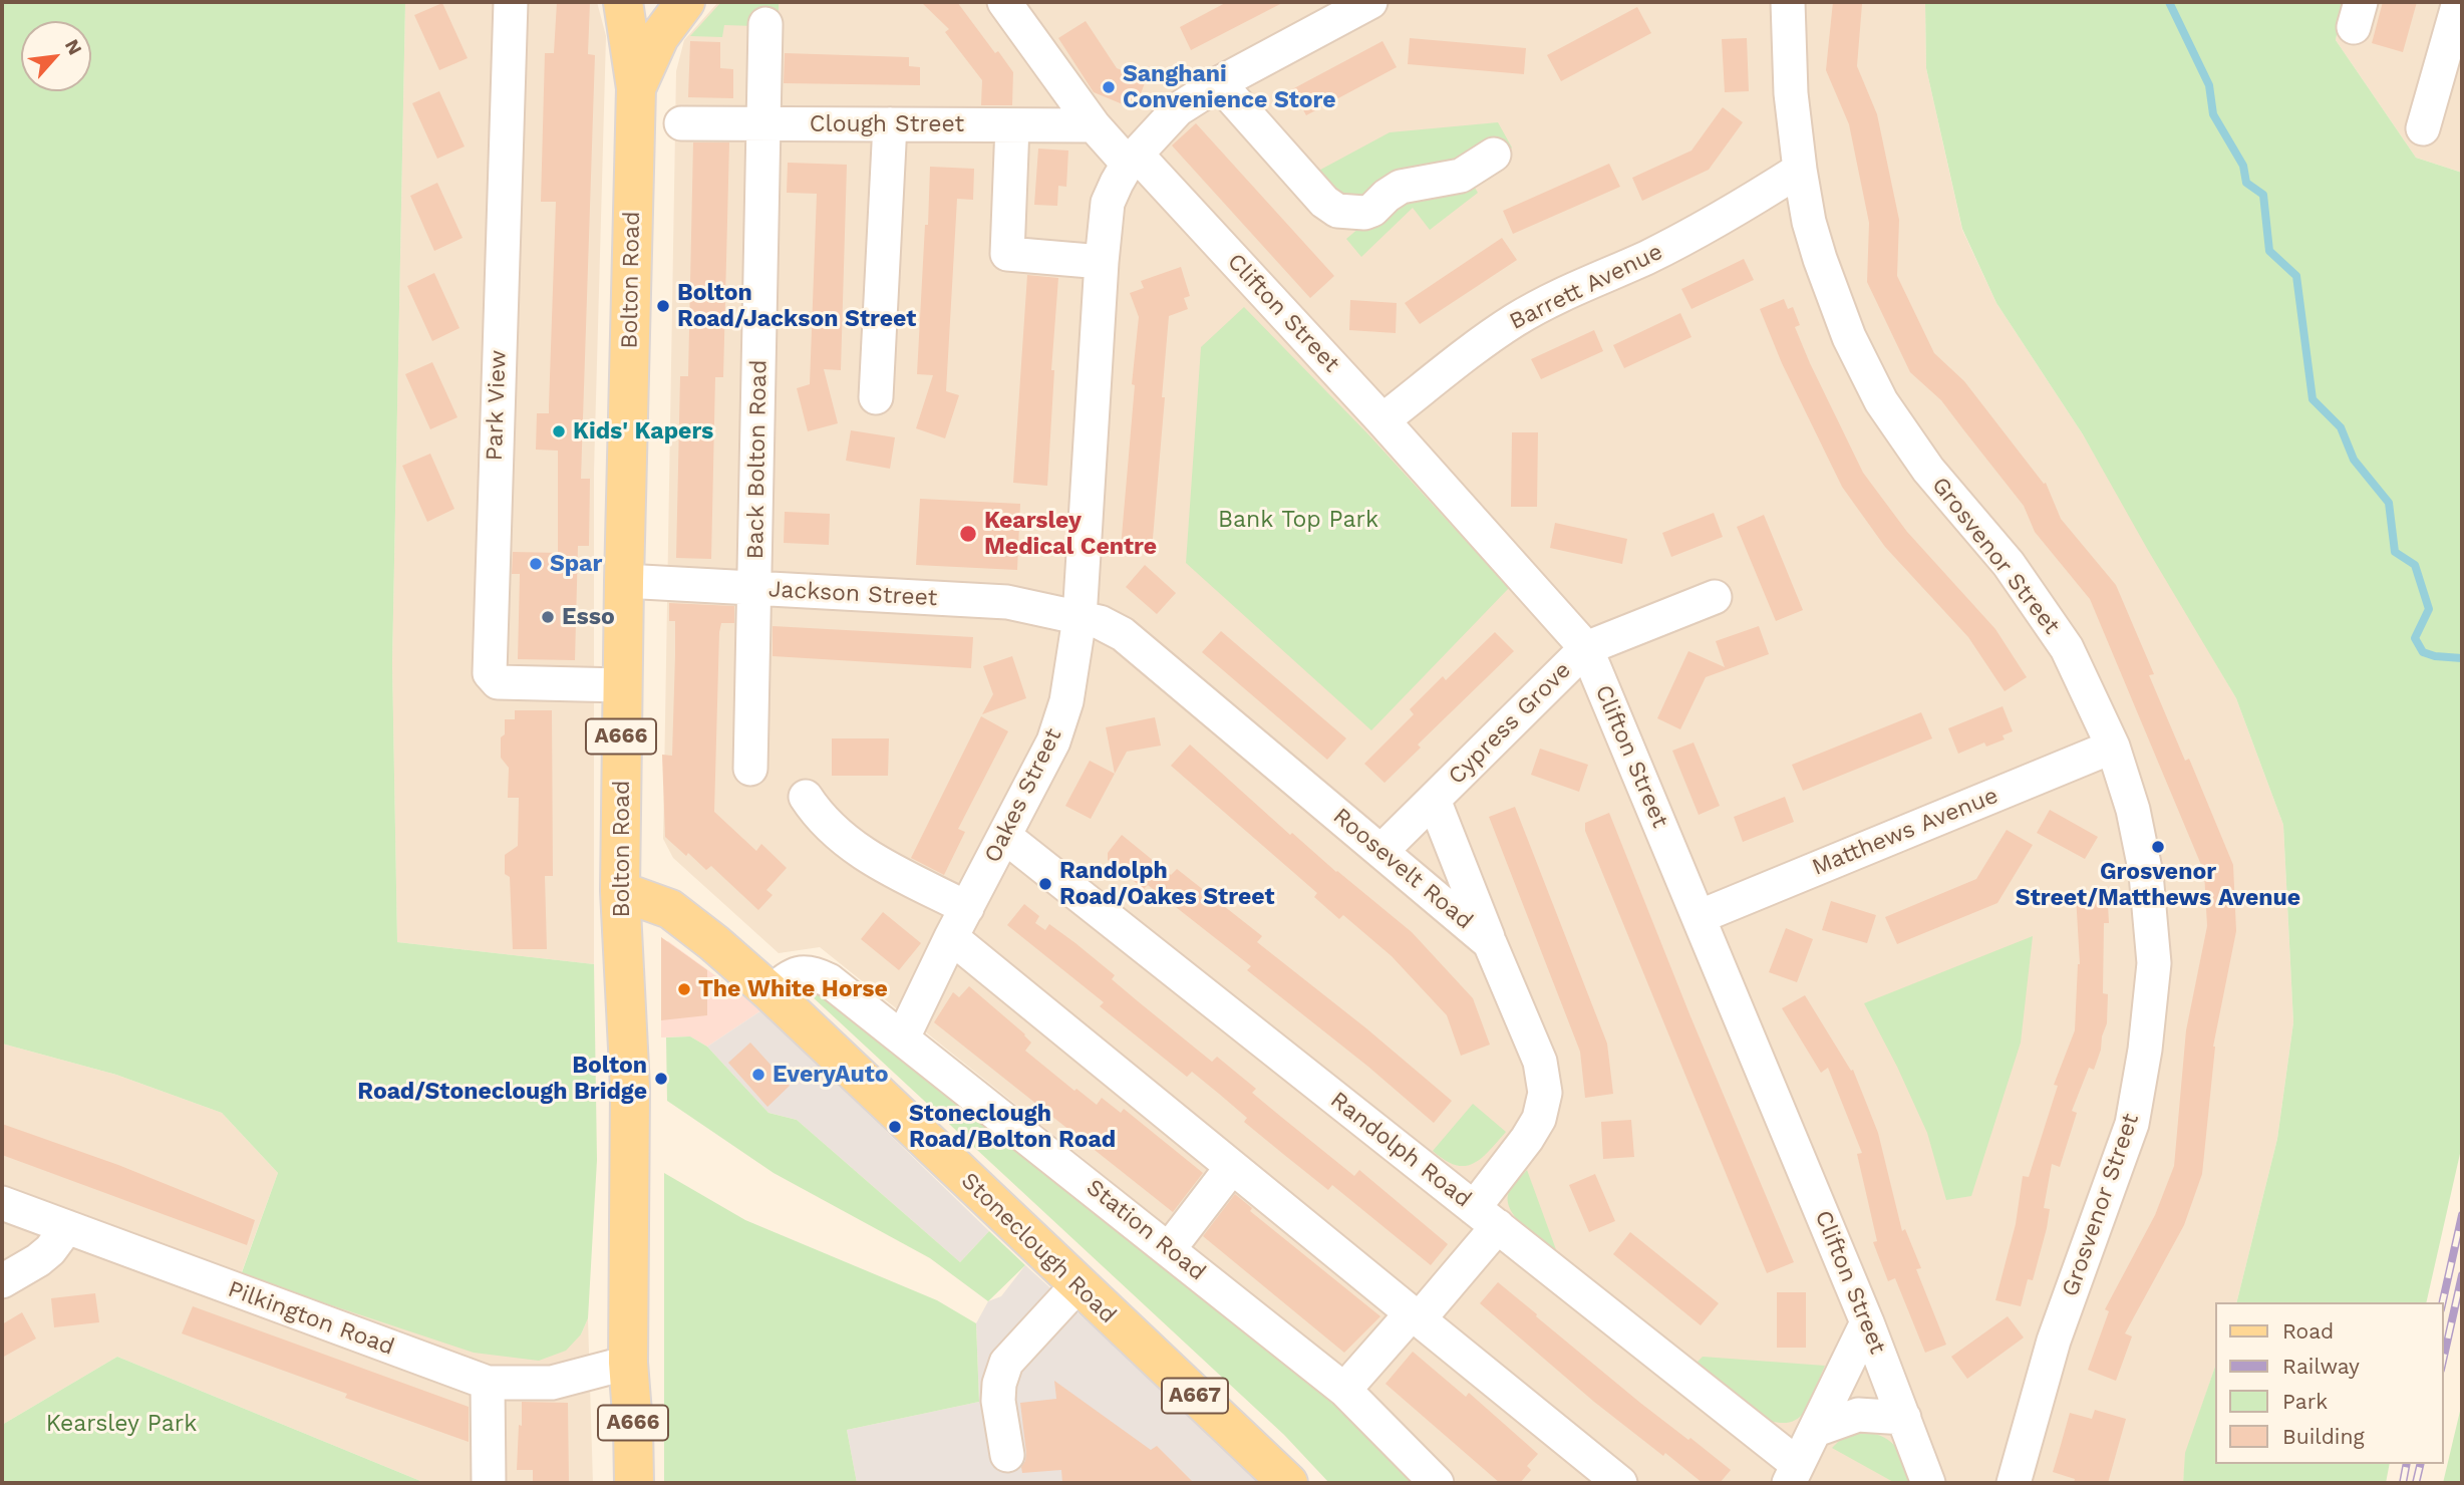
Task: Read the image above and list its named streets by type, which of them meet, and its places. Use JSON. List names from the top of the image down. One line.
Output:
{"streets":{"main road":["Bolton Road","A666","Stoneclough Road","A667"],"street":["Clough Street","Barrett Avenue","Clifton Street","Park View","Back Bolton Road","Grosvenor Street","Jackson Street","Cypress Grove","Oakes Street","Matthews Avenue","Roosevelt Road","Randolph Road","Station Road","Pilkington Road"]},"crossings":[["Clough Street","Clifton Street"],["Clough Street","Back Bolton Road"],["Bolton Road","Park View"],["Bolton Road","Jackson Street"],["Bolton Road","Stoneclough Road"],["Bolton Road","Pilkington Road"],["Barrett Avenue","Clifton Street"],["Barrett Avenue","Grosvenor Street"],["Clifton Street","Cypress Grove"],["Clifton Street","Oakes Street"],["Clifton Street","Matthews Avenue"],["Back Bolton Road","Jackson Street"],["Grosvenor Street","Matthews Avenue"],["Jackson Street","Oakes Street"],["Jackson Street","Roosevelt Road"],["Cypress Grove","Roosevelt Road"],["Oakes Street","Roosevelt Road"],["Oakes Street","Randolph Road"],["Oakes Street","Station Road"],["Roosevelt Road","Randolph Road"],["Roosevelt Road","Station Road"],["Station Road","Stoneclough Road"]],"parks":["Bank Top Park","Kearsley Park"],"places":["Sanghani Convenience Store","Bolton Road/Jackson Street","Kids' Kapers","Kearsley Medical Centre","Spar","Esso","Grosvenor Street/Matthews Avenue","Randolph Road/Oakes Street","The White Horse","EveryAuto","Bolton Road/Stoneclough Bridge","Stoneclough Road/Bolton Road"],"legend":["Road","Railway","Park","Building"],"north":"top right"}
